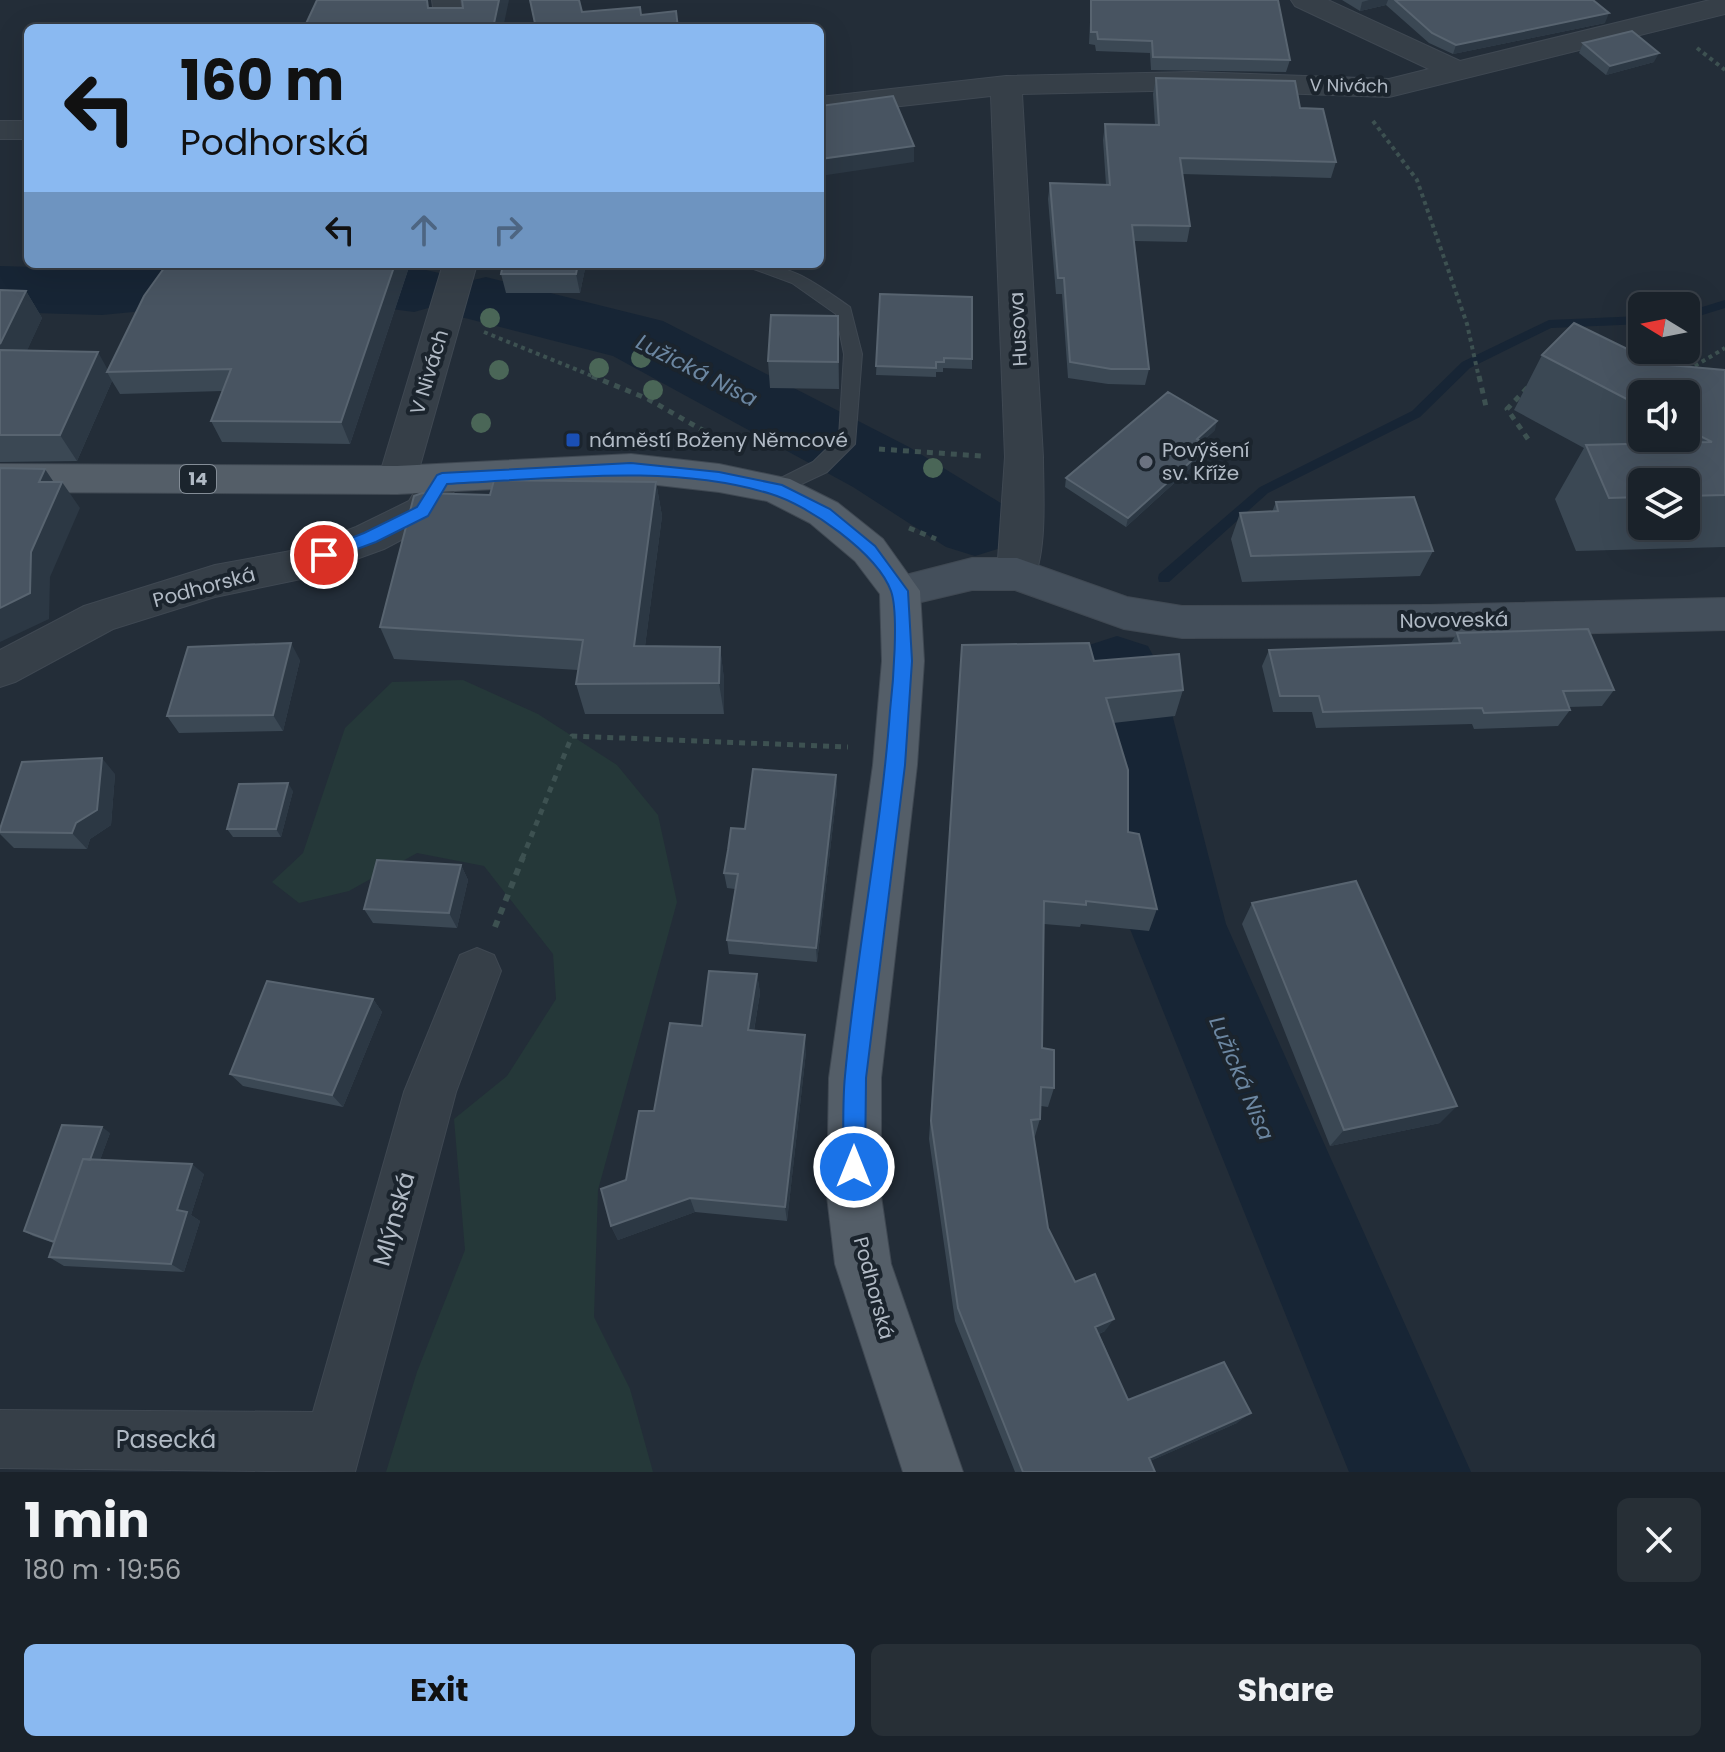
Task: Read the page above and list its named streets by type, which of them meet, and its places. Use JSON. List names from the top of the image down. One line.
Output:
{"streets":{"main road":["14","Podhorská"],"street":["V Nivách","Husova","Novoveská","Mlýnská","Pasecká"]},"crossings":[["V Nivách","Husova"],["V Nivách","14"],["Husova","Novoveská"],["14","Podhorská"],["Mlýnská","Pasecká"]],"water":["Lužická Nisa"],"places":{"transit":["náměstí Boženy Němcové"],"other":["Povýšení sv. Kříže"]},"north":"left","page":{"turn":["160 m","Podhorská"],"heading":["1 min","180 m · 19:56"],"buttons":["Exit","Share"]}}
